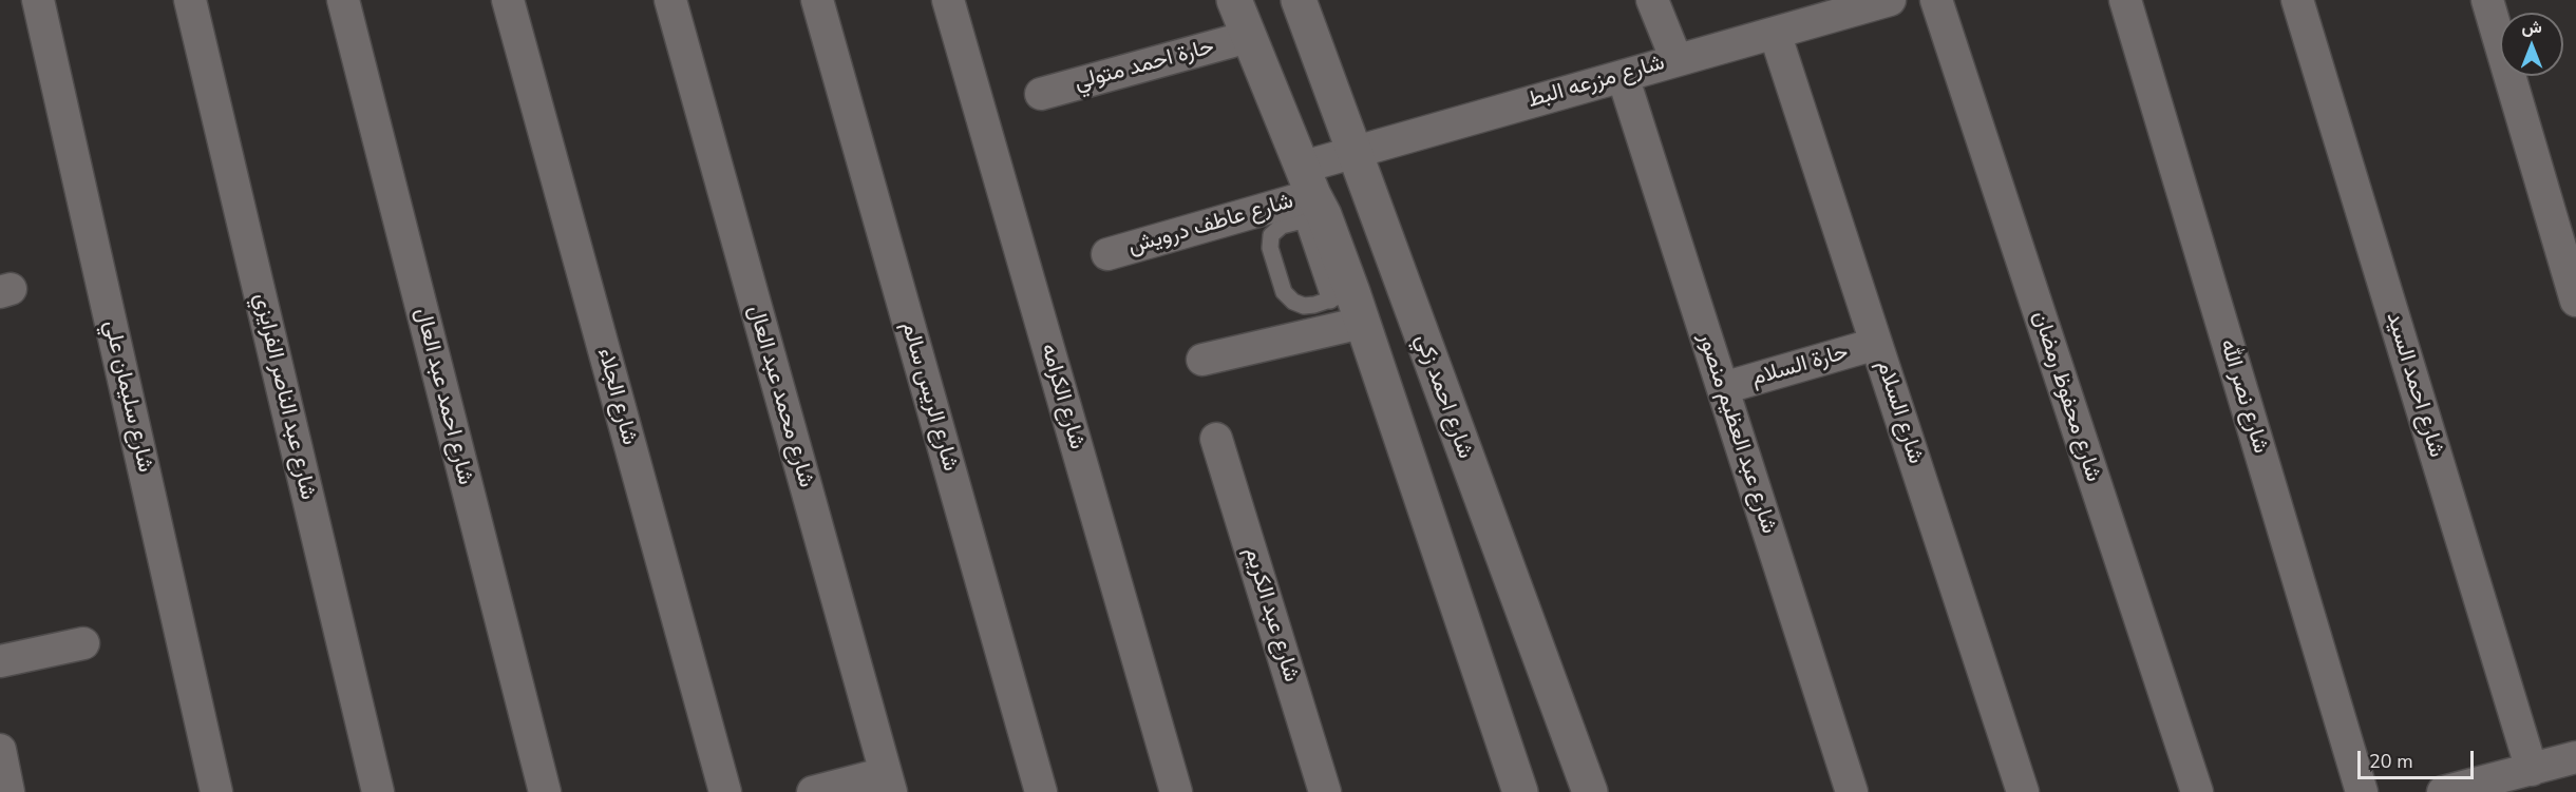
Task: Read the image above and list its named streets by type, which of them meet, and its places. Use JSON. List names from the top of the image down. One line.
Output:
{"streets":{"street":["حارة احمد متولي","شارع مزرعه البط","شارع عاطف درويش","حارة السلام","شارع احمد السيد","شارع سليمان علي","شارع عبد الناصر الفرايزي","شارع احمد عبد العال","شارع الجلاء","شارع محمد عبد العال","شارع الريس سالم","شارع الكرامه","شارع احمد زكي","شارع محفوظ رمضان","شارع نصر الله","شارع السلام","شارع عبد العظيم منصور","شارع عبد الكريم"]},"crossings":[["شارع مزرعه البط","شارع عاطف درويش"],["شارع مزرعه البط","شارع احمد زكي"],["شارع مزرعه البط","شارع السلام"],["شارع مزرعه البط","شارع عبد العظيم منصور"],["حارة السلام","شارع السلام"],["حارة السلام","شارع عبد العظيم منصور"]],"scale_bar":"20 m","north":"top"}
